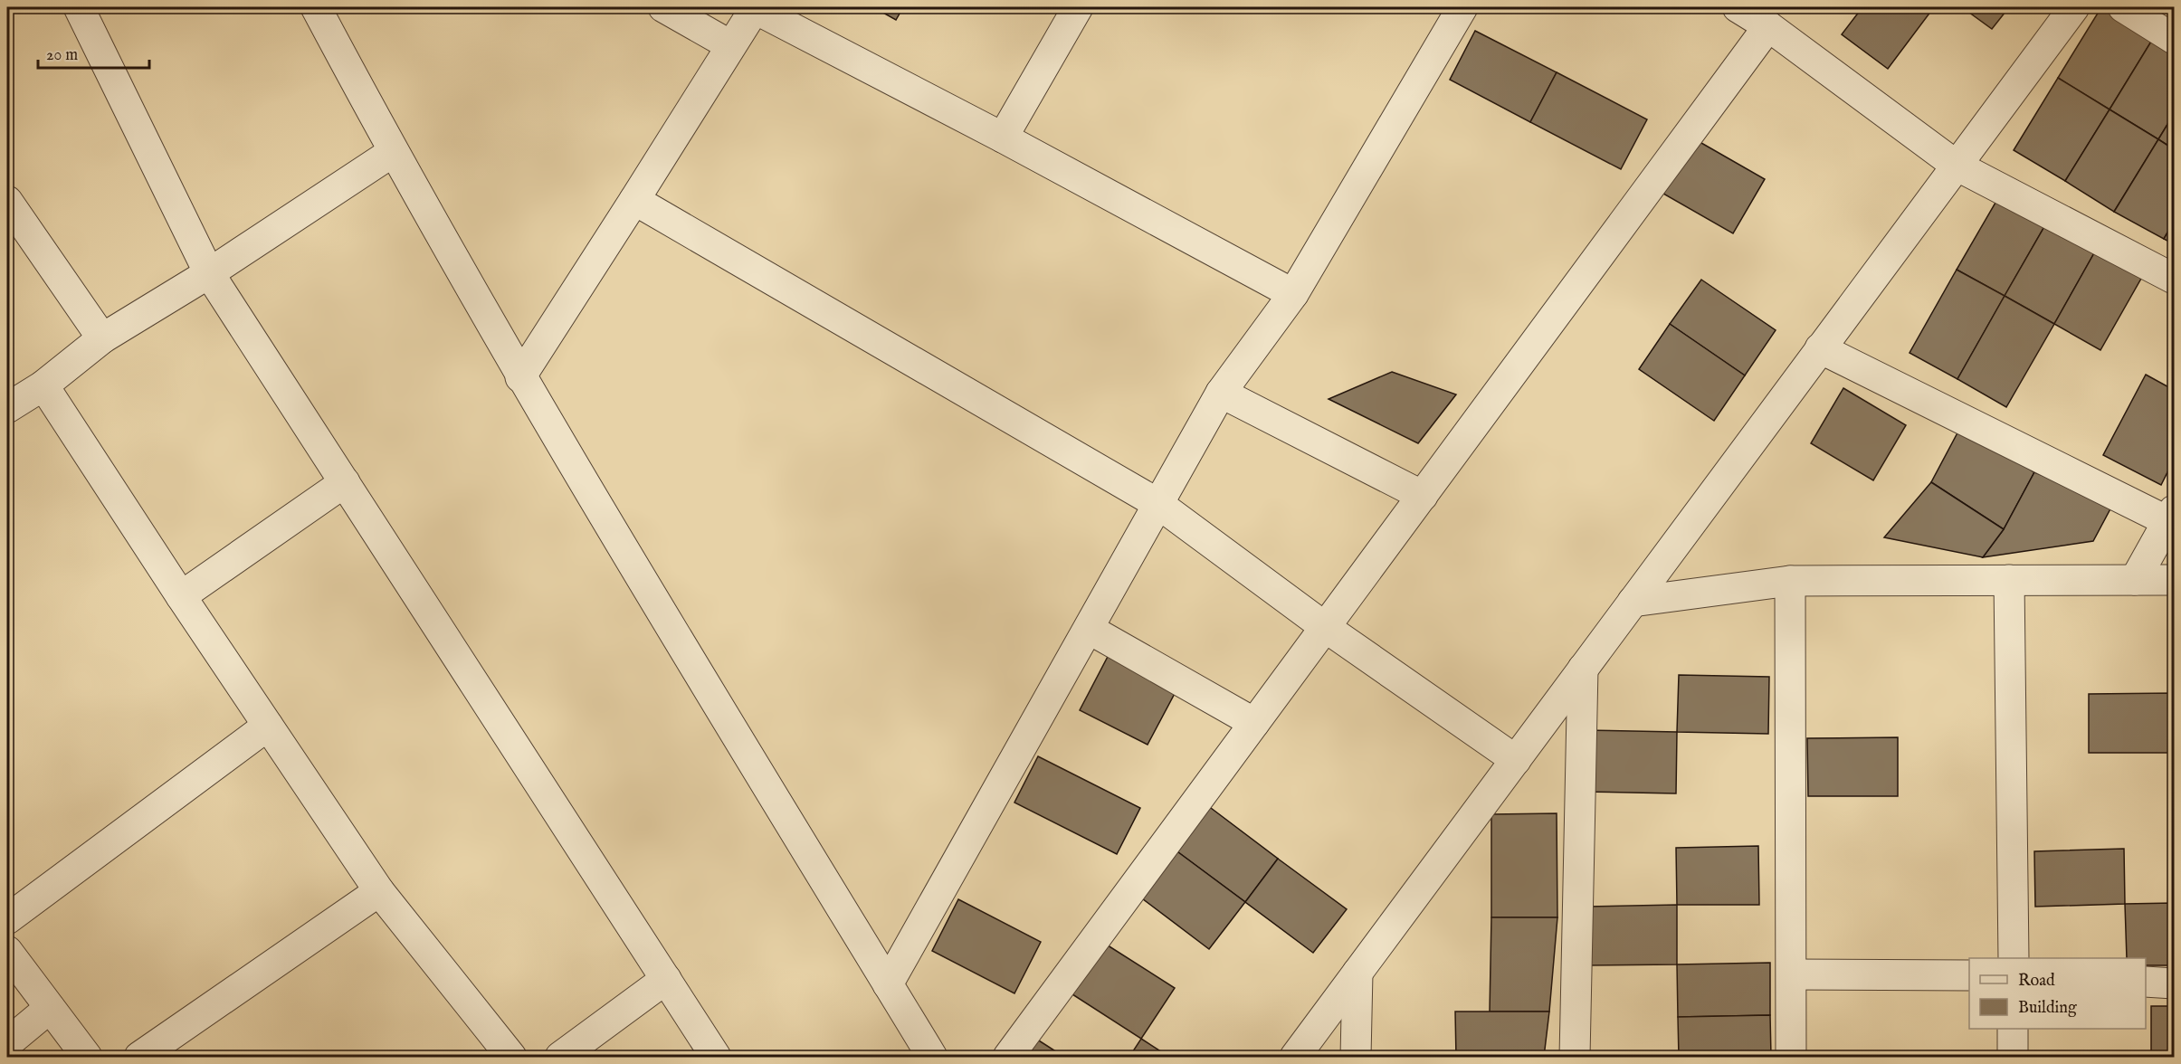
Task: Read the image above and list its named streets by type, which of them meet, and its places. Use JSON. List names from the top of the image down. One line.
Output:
{"legend":["Road","Building"],"scale_bar":"20 m"}
